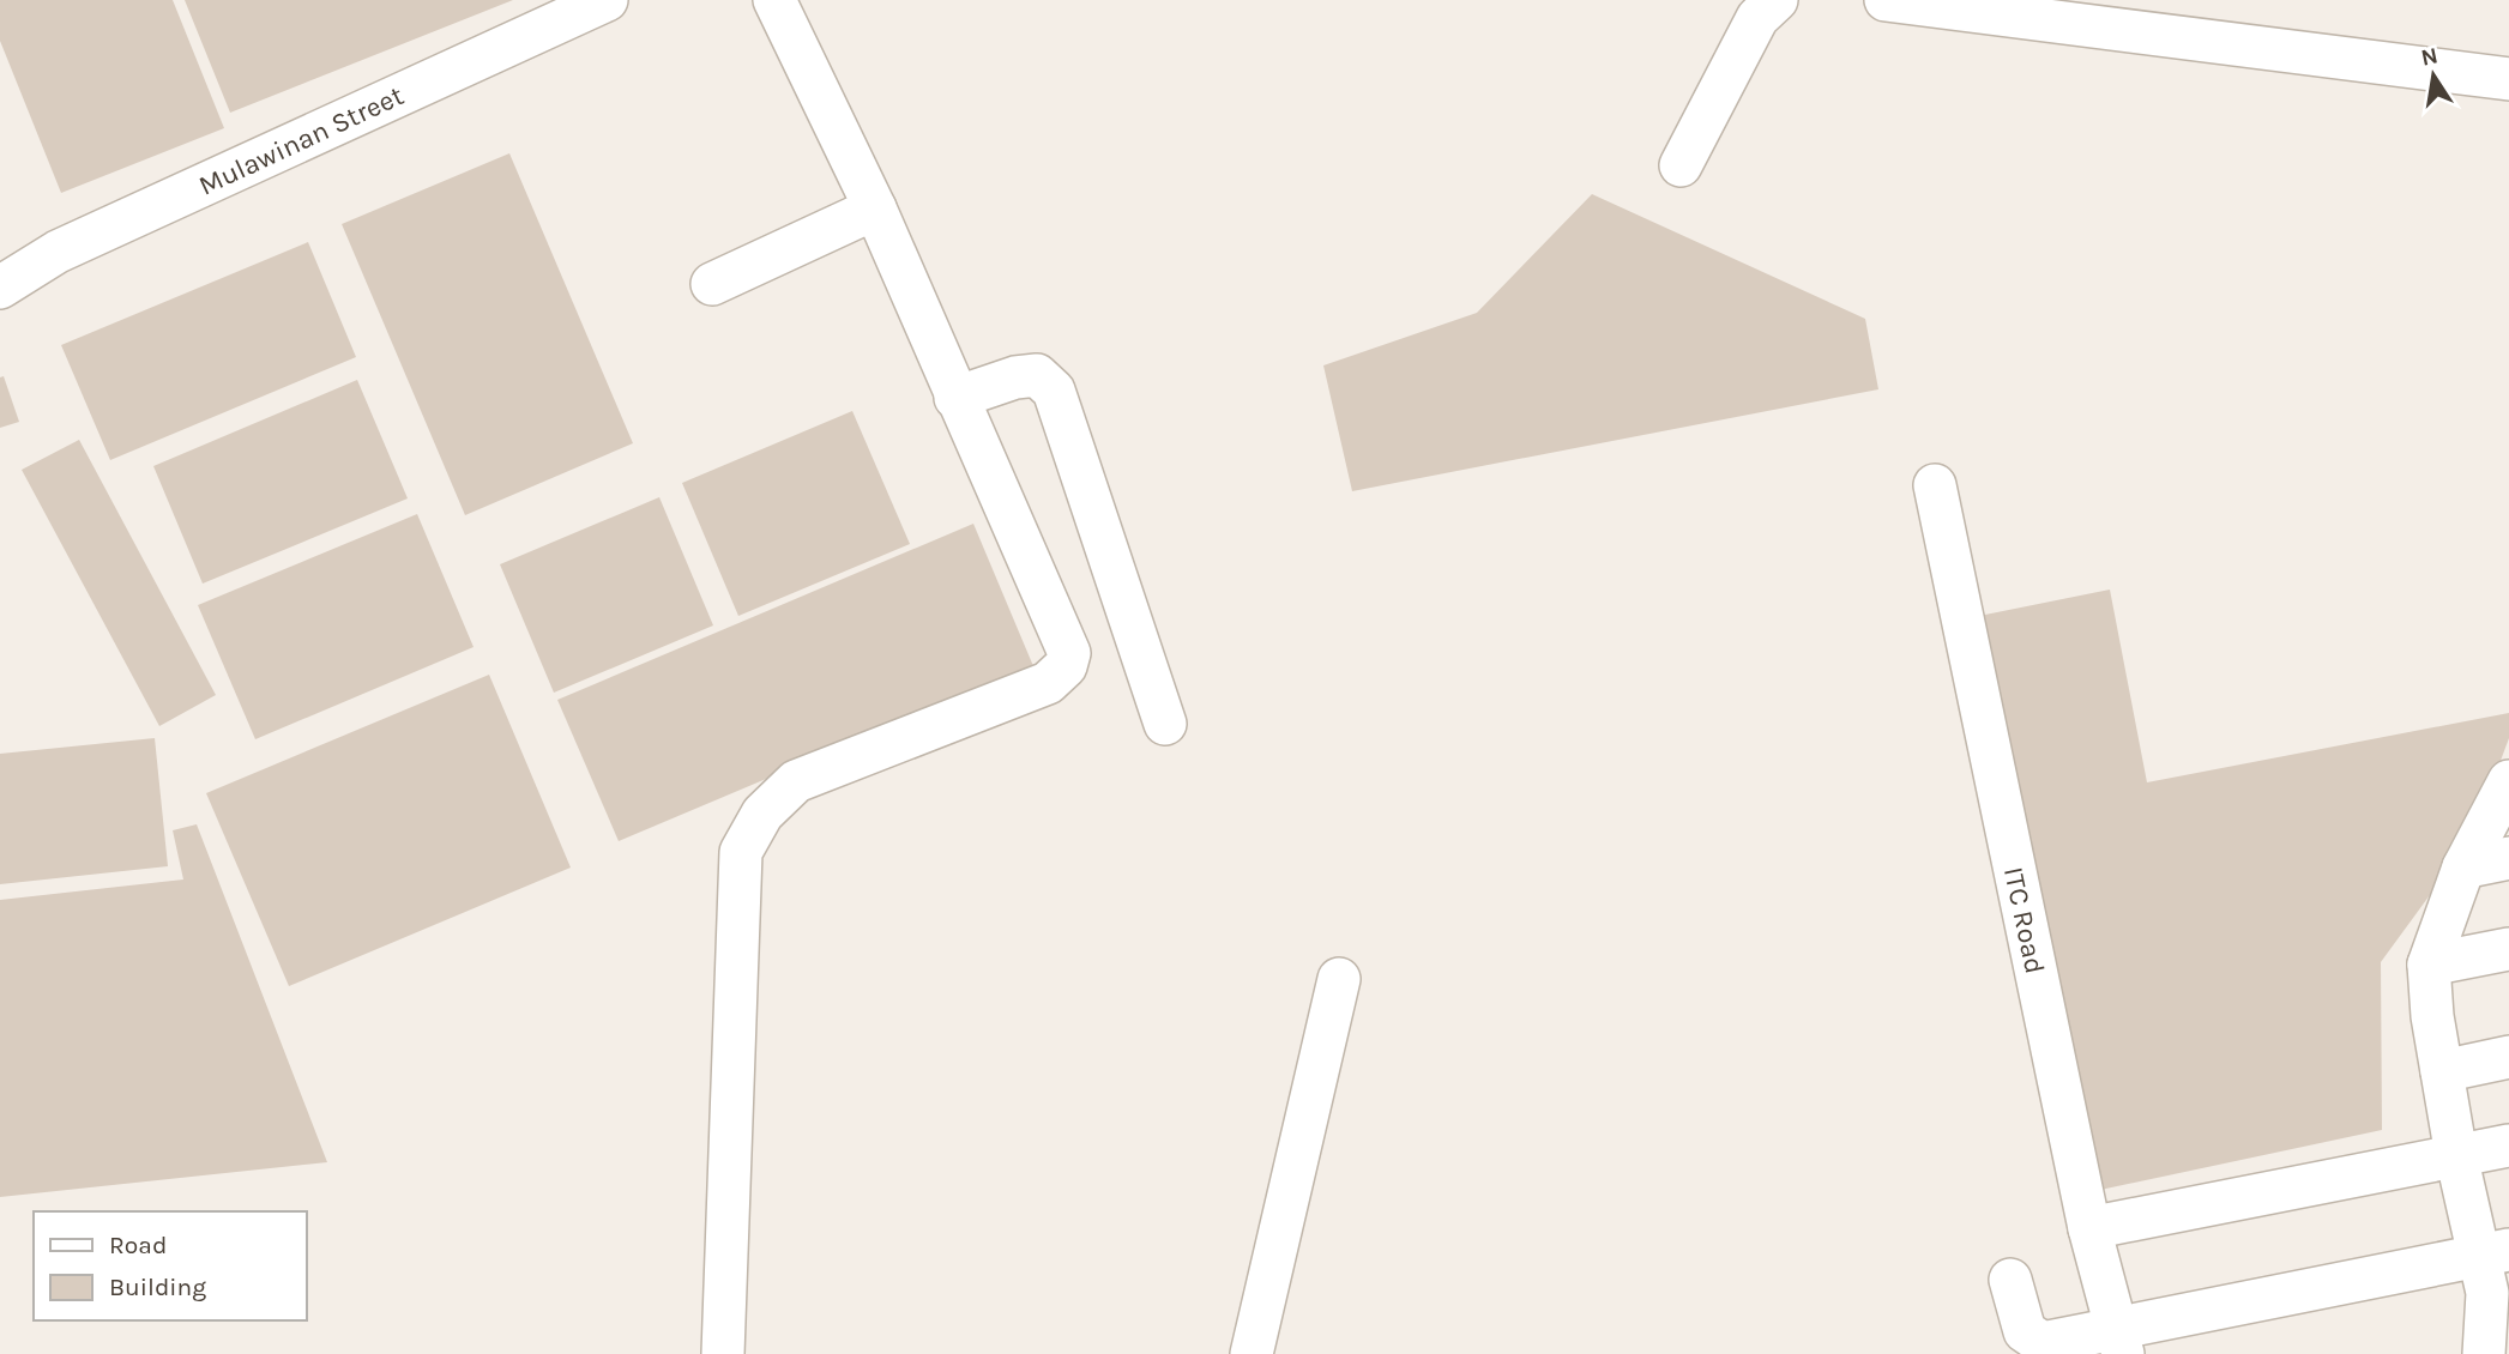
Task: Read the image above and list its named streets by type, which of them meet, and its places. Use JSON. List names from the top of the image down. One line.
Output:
{"streets":{"street":["Mulawinan Street","ITC Road"]},"legend":["Road","Building"],"north":"top"}
